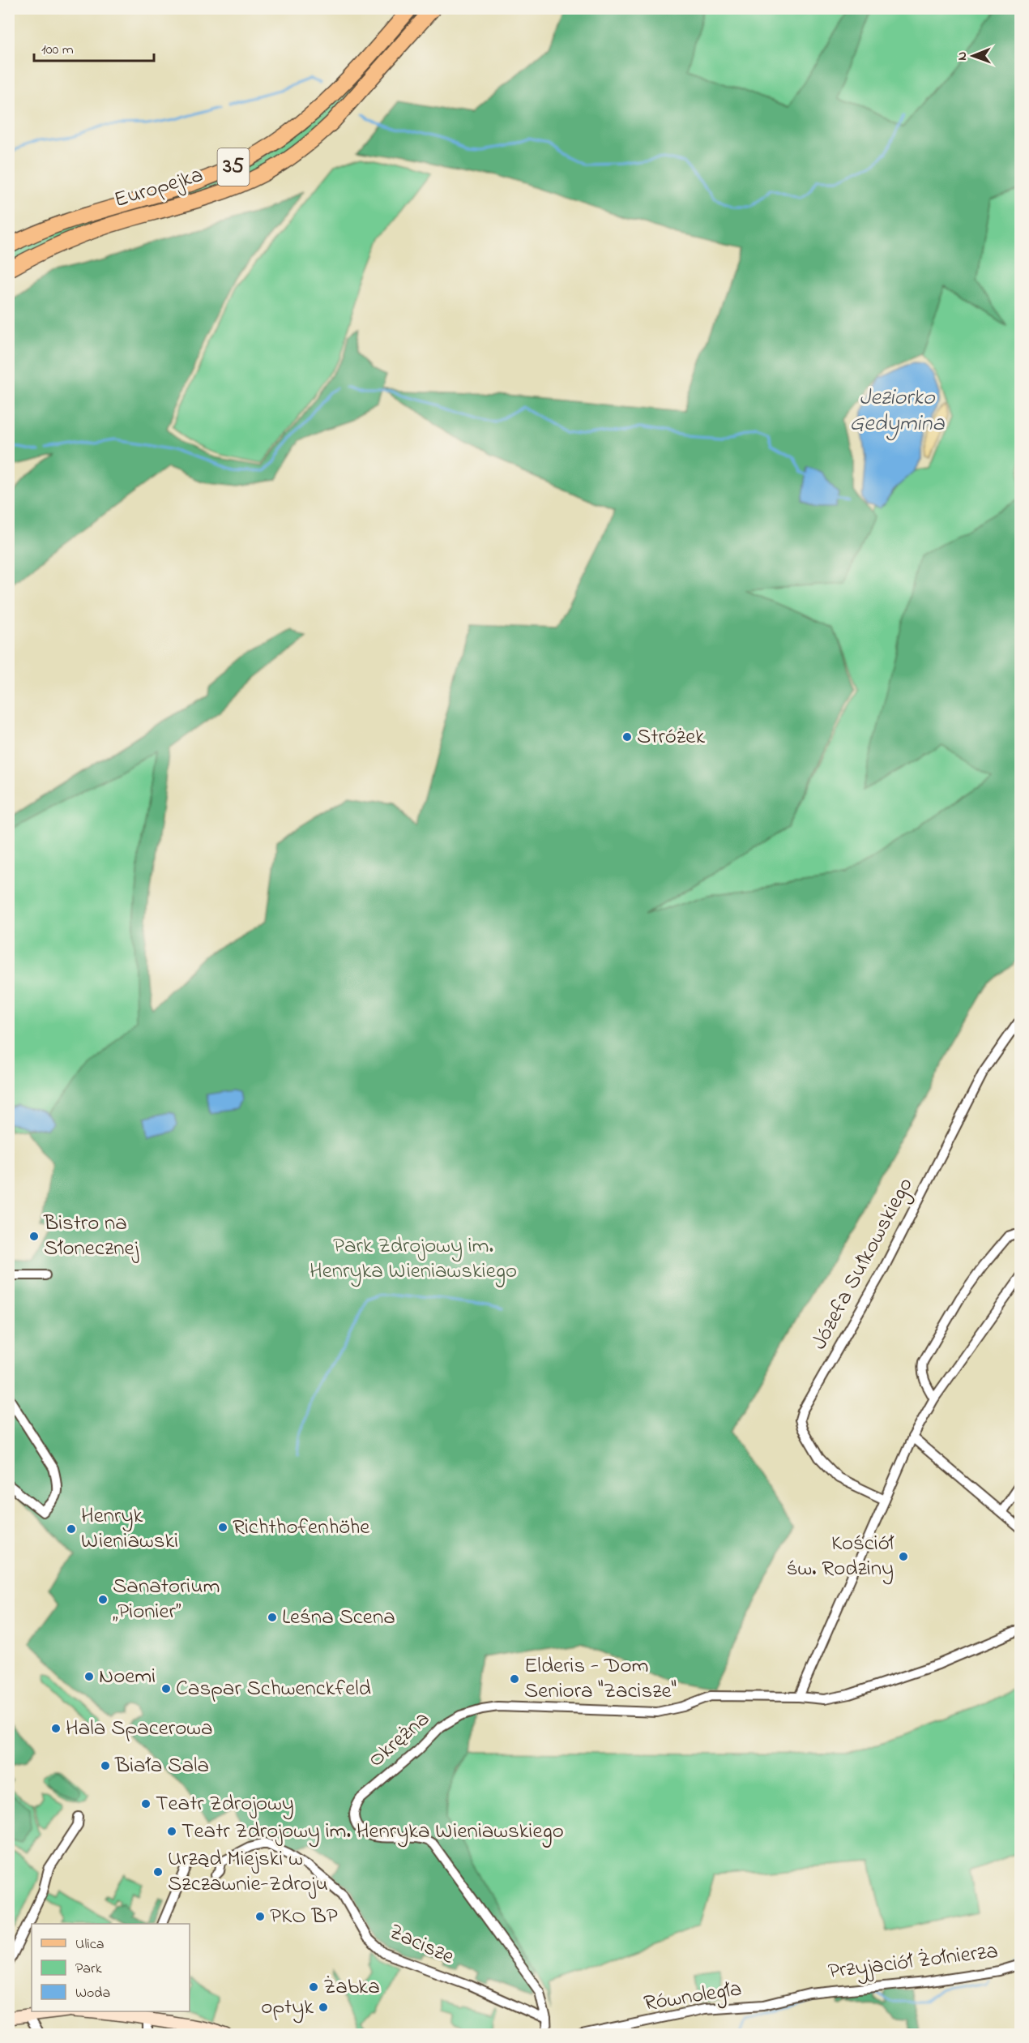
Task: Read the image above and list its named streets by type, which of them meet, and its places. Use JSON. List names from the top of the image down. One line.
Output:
{"streets":{"main road":["35","Europejka"],"street":["Józefa Sułkowskiego","Okrężna","Zacisze","Przyjaciół Żołnierza","Równoległa"]},"crossings":[["Okrężna","Zacisze"],["Przyjaciół Żołnierza","Równoległa"]],"water":["Jeziorko Gedymina"],"parks":["Park Zdrojowy im. Henryka Wieniawskiego"],"places":["Stróżek","Bistro na Słonecznej","Richthofenhöhe","Henryk Wieniawski","Kościół św. Rodziny","Sanatorium „Pionier”","Leśna Scena","Noemi","Elderis - Dom Seniora \"Zacisze\"","Caspar Schwenckfeld","Hala Spacerowa","Biała Sala","Teatr Zdrojowy","Teatr Zdrojowy im. Henryka Wieniawskiego","Urząd Miejski w Szczawnie-Zdroju","PKO BP","Żabka","optyk"],"legend":["Ulica","Park","Woda"],"scale_bar":"100 m","north":"left"}
